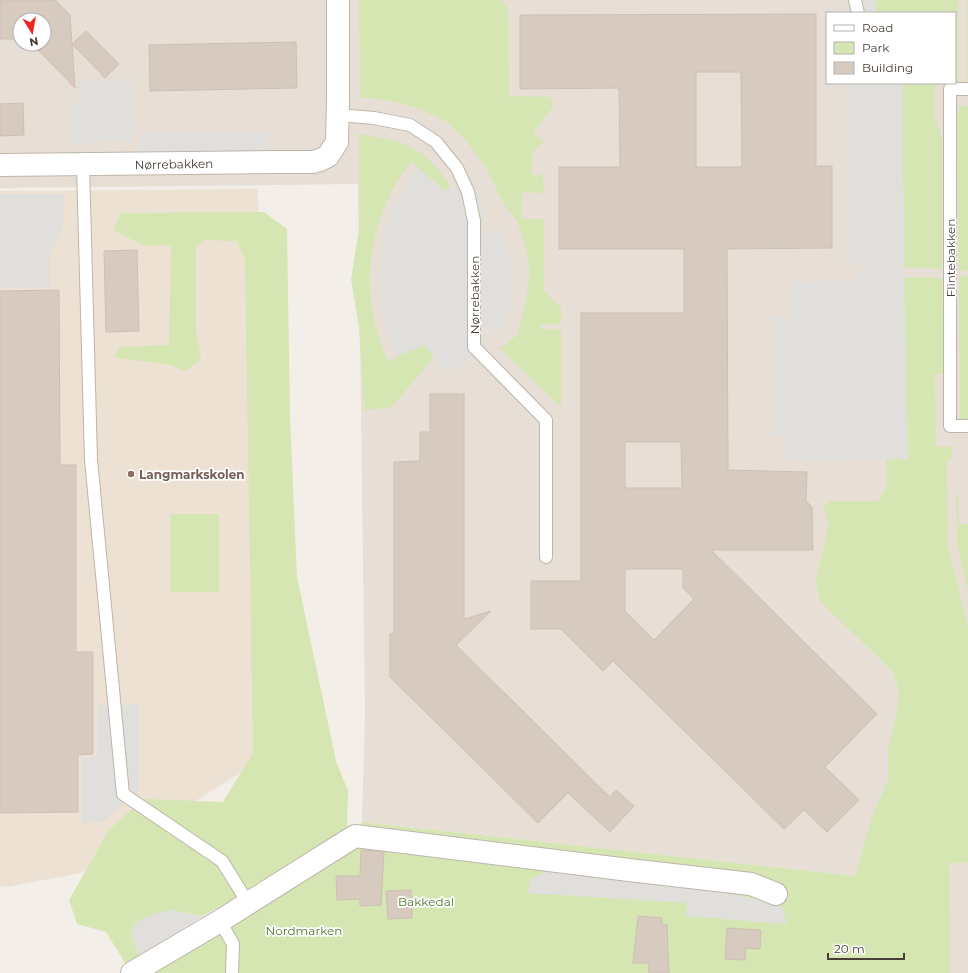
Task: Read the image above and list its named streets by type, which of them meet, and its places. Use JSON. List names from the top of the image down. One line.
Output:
{"streets":{"street":["Nørrebakken"],"lane":["Flintebakken"]},"parks":["Bakkedal","Nordmarken"],"places":["Langmarkskolen"],"legend":["Road","Park","Building"],"scale_bar":"20 m","north":"bottom"}
